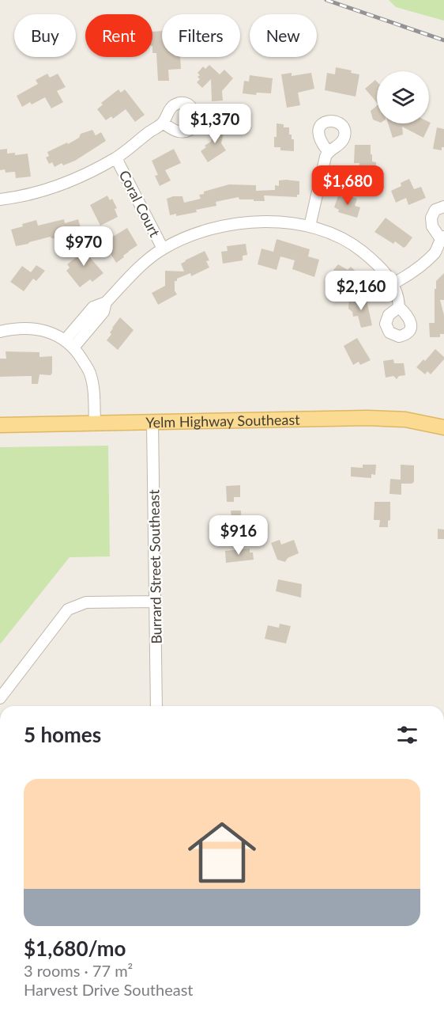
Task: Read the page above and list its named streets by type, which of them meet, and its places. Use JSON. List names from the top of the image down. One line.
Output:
{"streets":{"main road":["Yelm Highway Southeast"],"street":["Coral Court","Burrard Street Southeast"]},"crossings":[["Yelm Highway Southeast","Burrard Street Southeast"]],"page":{"chip":["Buy","Rent","Filters","New"],"price":["$1,370","$1,680","$970","$2,160","$916"],"heading":"5 homes","list":[{"name":"$1,680/mo","note":"3 rooms · 77 m² · Harvest Drive Southeast"}]}}
